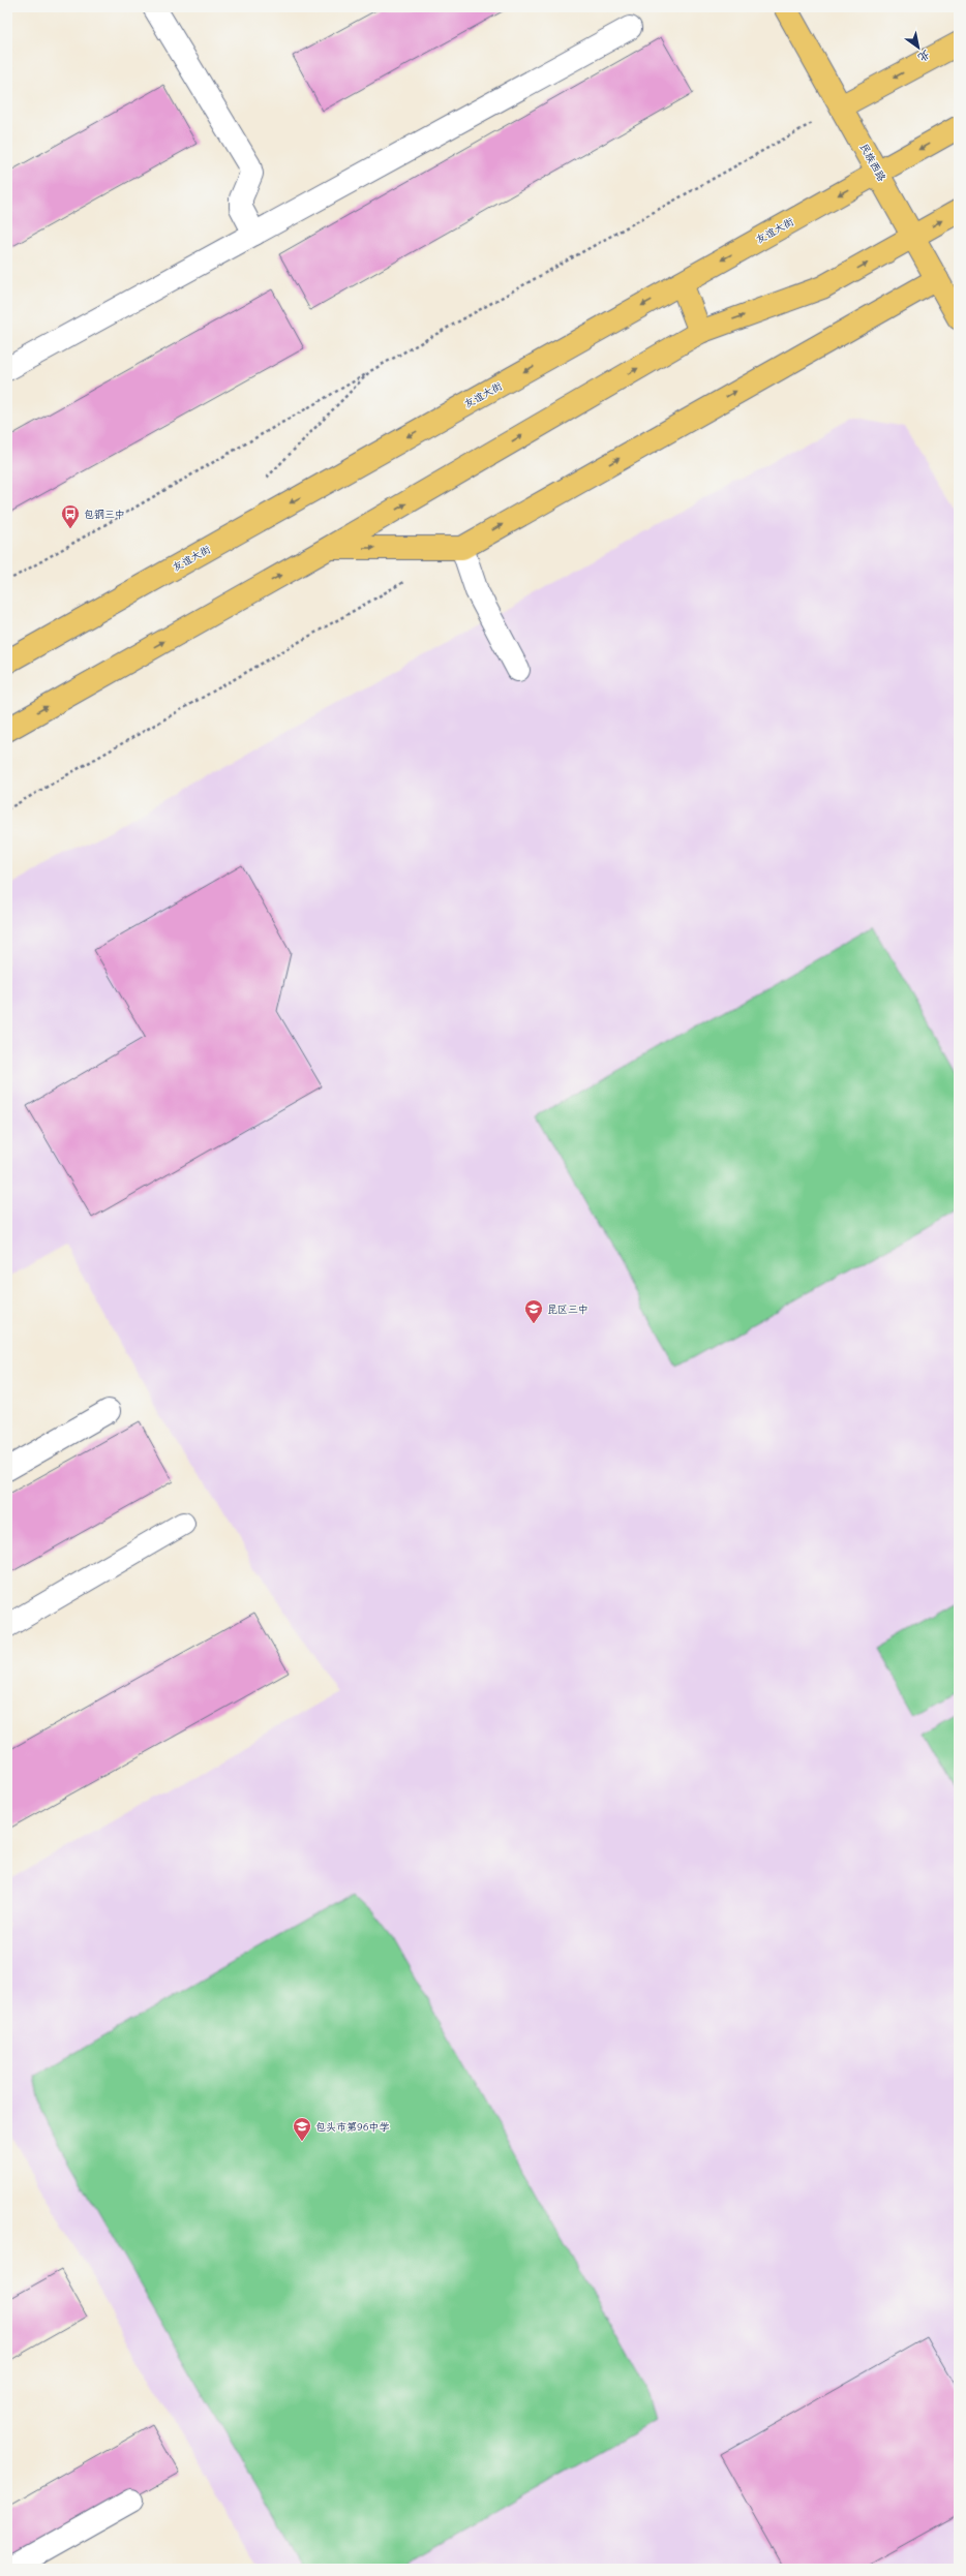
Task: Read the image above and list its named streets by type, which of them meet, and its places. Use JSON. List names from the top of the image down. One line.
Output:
{"streets":{"main road":["民族西路","友谊大街"]},"crossings":[["民族西路","友谊大街"]],"places":{"bus stop":["包钢三中"],"school or university":["昆区三中","包头市第96中学"]},"north":"bottom right"}
